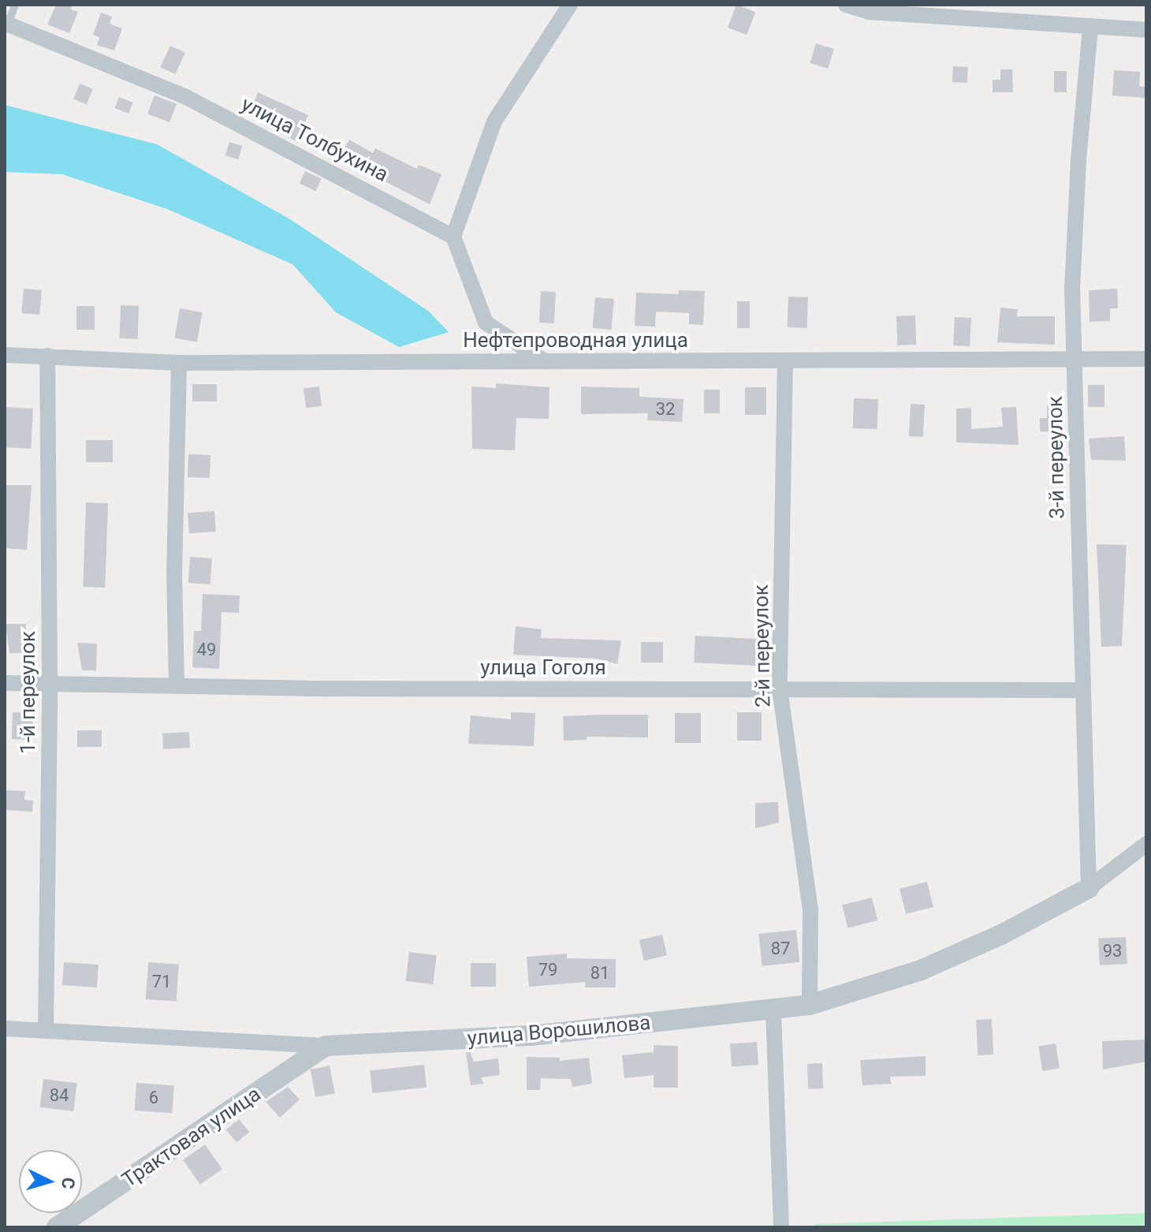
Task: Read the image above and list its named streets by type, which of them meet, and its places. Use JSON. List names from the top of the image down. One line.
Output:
{"streets":{"street":["улица Толбухина","Нефтепроводная улица","3-й переулок","2-й переулок","улица Гоголя","1-й переулок","улица Ворошилова","Трактовая улица"]},"crossings":[["Нефтепроводная улица","3-й переулок"],["Нефтепроводная улица","2-й переулок"],["Нефтепроводная улица","1-й переулок"],["3-й переулок","улица Гоголя"],["3-й переулок","улица Ворошилова"],["2-й переулок","улица Гоголя"],["2-й переулок","улица Ворошилова"],["улица Гоголя","1-й переулок"],["1-й переулок","улица Ворошилова"],["улица Ворошилова","Трактовая улица"]],"house_numbers":["32","49","87","93","79","81","71","84","6"],"north":"right"}
